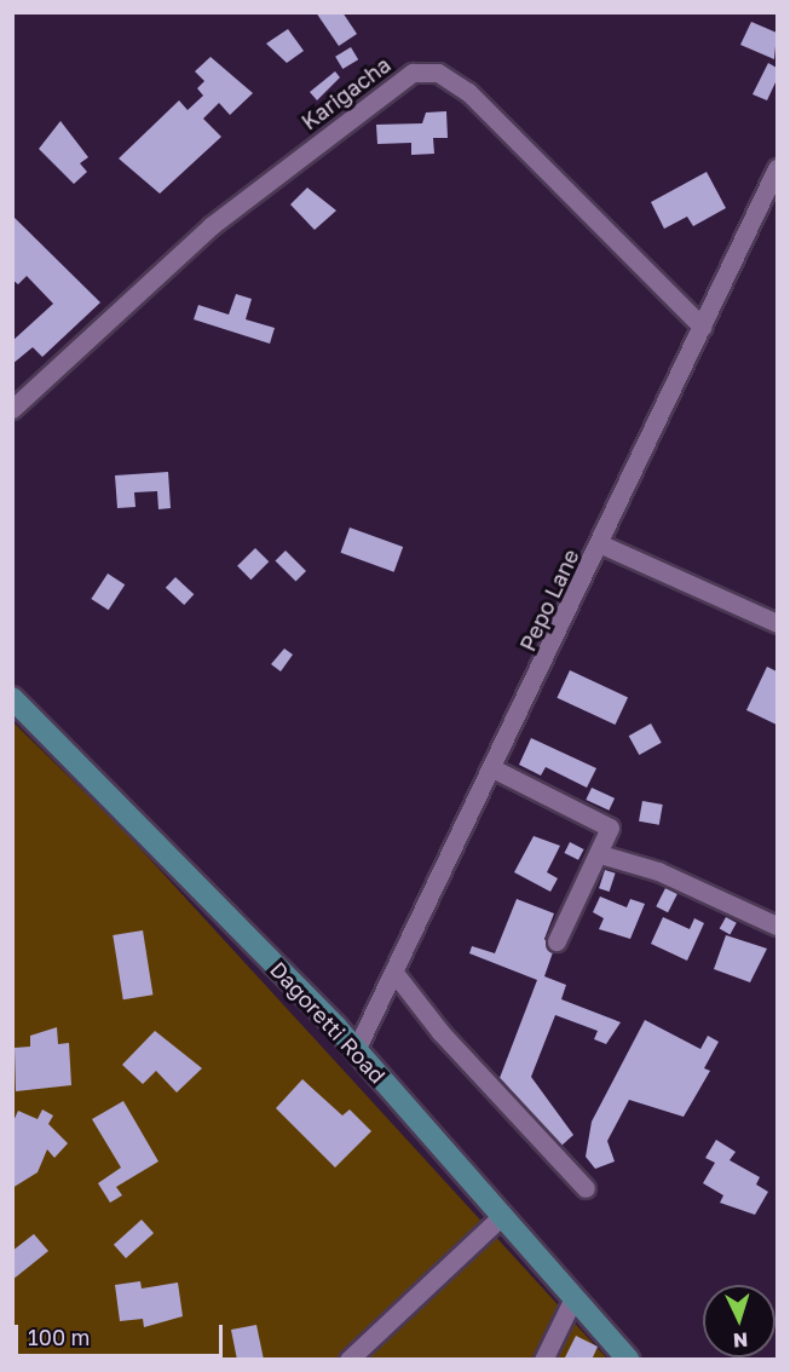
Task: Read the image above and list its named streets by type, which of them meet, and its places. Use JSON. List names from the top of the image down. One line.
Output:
{"streets":{"main road":["Dagoretti Road"],"street":["Karigacha","Pepo Lane"]},"crossings":[["Karigacha","Pepo Lane"],["Pepo Lane","Dagoretti Road"]],"scale_bar":"100 m","north":"bottom"}
